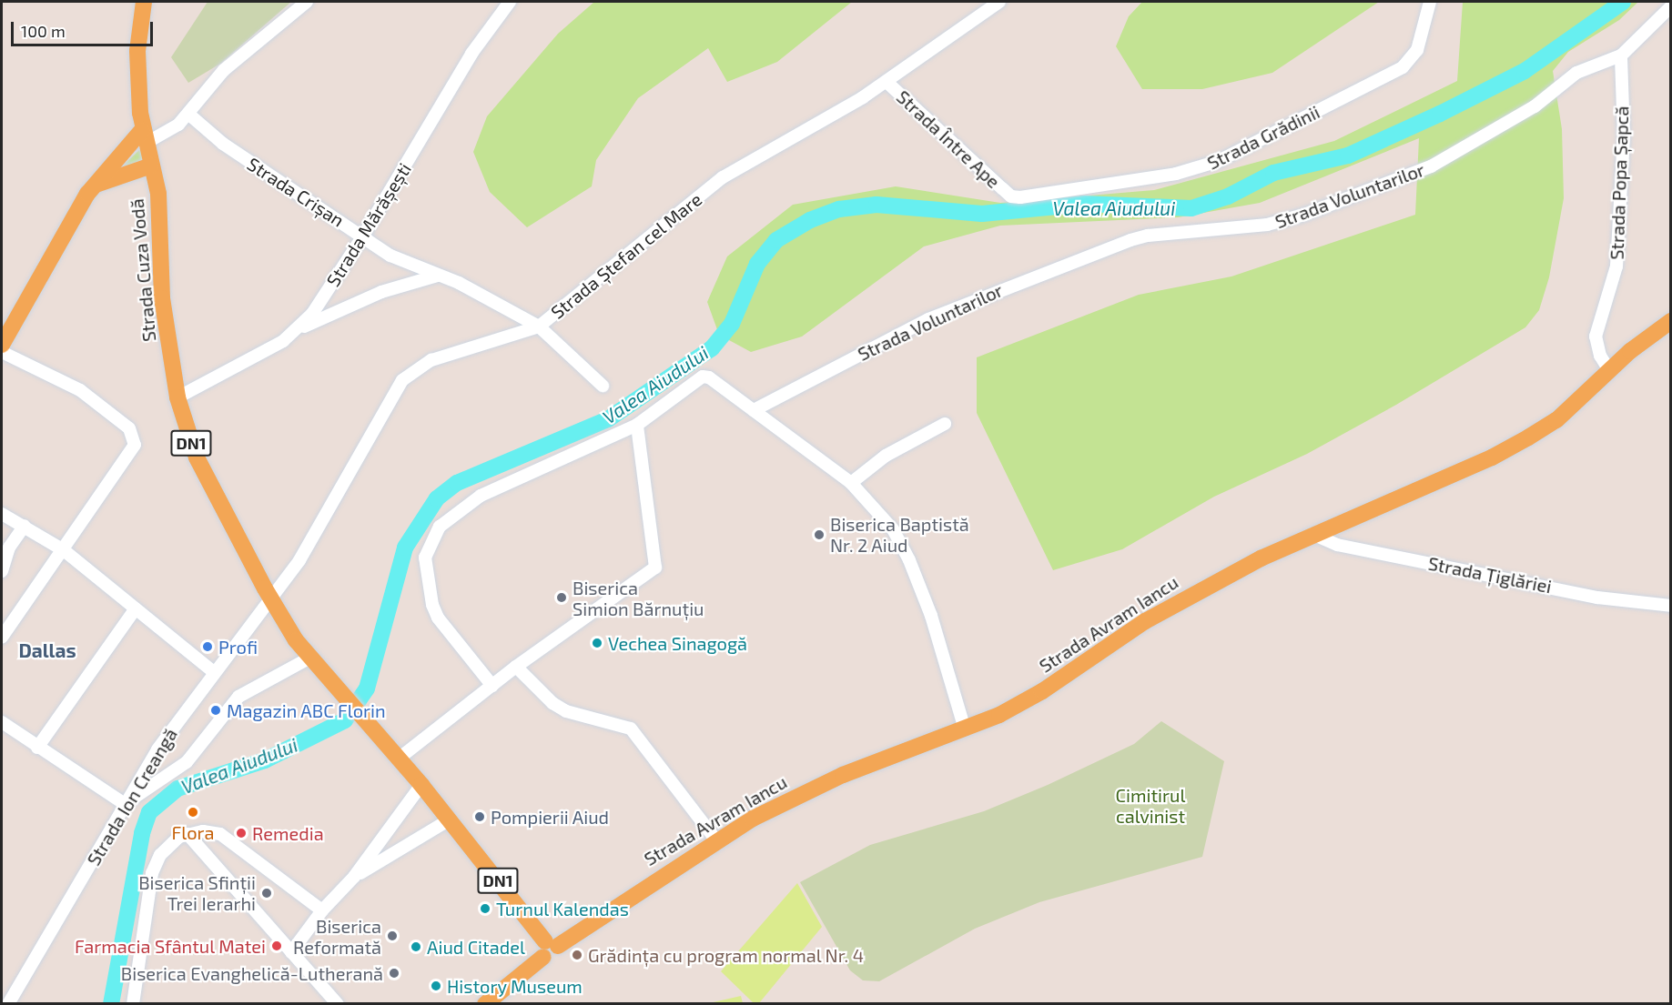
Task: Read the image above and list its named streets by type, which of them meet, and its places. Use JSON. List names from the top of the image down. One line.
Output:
{"streets":{"main road":["Strada Cuza Vodă","DN1","Strada Avram Iancu"],"street":["Strada Grădinii","Strada Între Ape","Strada Popa Șapcă","Strada Crișan","Strada Voluntarilor","Strada Mărășești","Strada Ștefan cel Mare","Strada Țiglăriei","Strada Ion Creangă"]},"crossings":[["Strada Grădinii","Strada Între Ape"],["Strada Între Ape","Strada Ștefan cel Mare"],["Strada Popa Șapcă","Strada Voluntarilor"],["Strada Popa Șapcă","Strada Avram Iancu"],["Strada Crișan","Strada Mărășești"],["Strada Crișan","Strada Ștefan cel Mare"],["Strada Mărășești","Strada Cuza Vodă"],["Strada Ștefan cel Mare","Strada Cuza Vodă"],["Strada Ștefan cel Mare","Strada Ion Creangă"],["Strada Cuza Vodă","DN1"],["Strada Cuza Vodă","Strada Ion Creangă"],["DN1","Strada Avram Iancu"],["Strada Țiglăriei","Strada Avram Iancu"]],"districts":["Dallas"],"water":["Valea Aiudului"],"parks":["Cimitirul calvinist"],"places":["Biserica Baptistă Nr. 2 Aiud","Biserica Simion Bărnuțiu","Vechea Sinagogă","Profi","Magazin ABC Florin","Flora","Pompierii Aiud","Remedia","Biserica Sfinții Trei Ierarhi","Turnul Kalendas","Biserica Reformată","Farmacia Sfântul Matei","Aiud Citadel","Grădința cu program normal Nr. 4","Biserica Evanghelică-Lutherană","History Museum"],"scale_bar":"100 m"}
